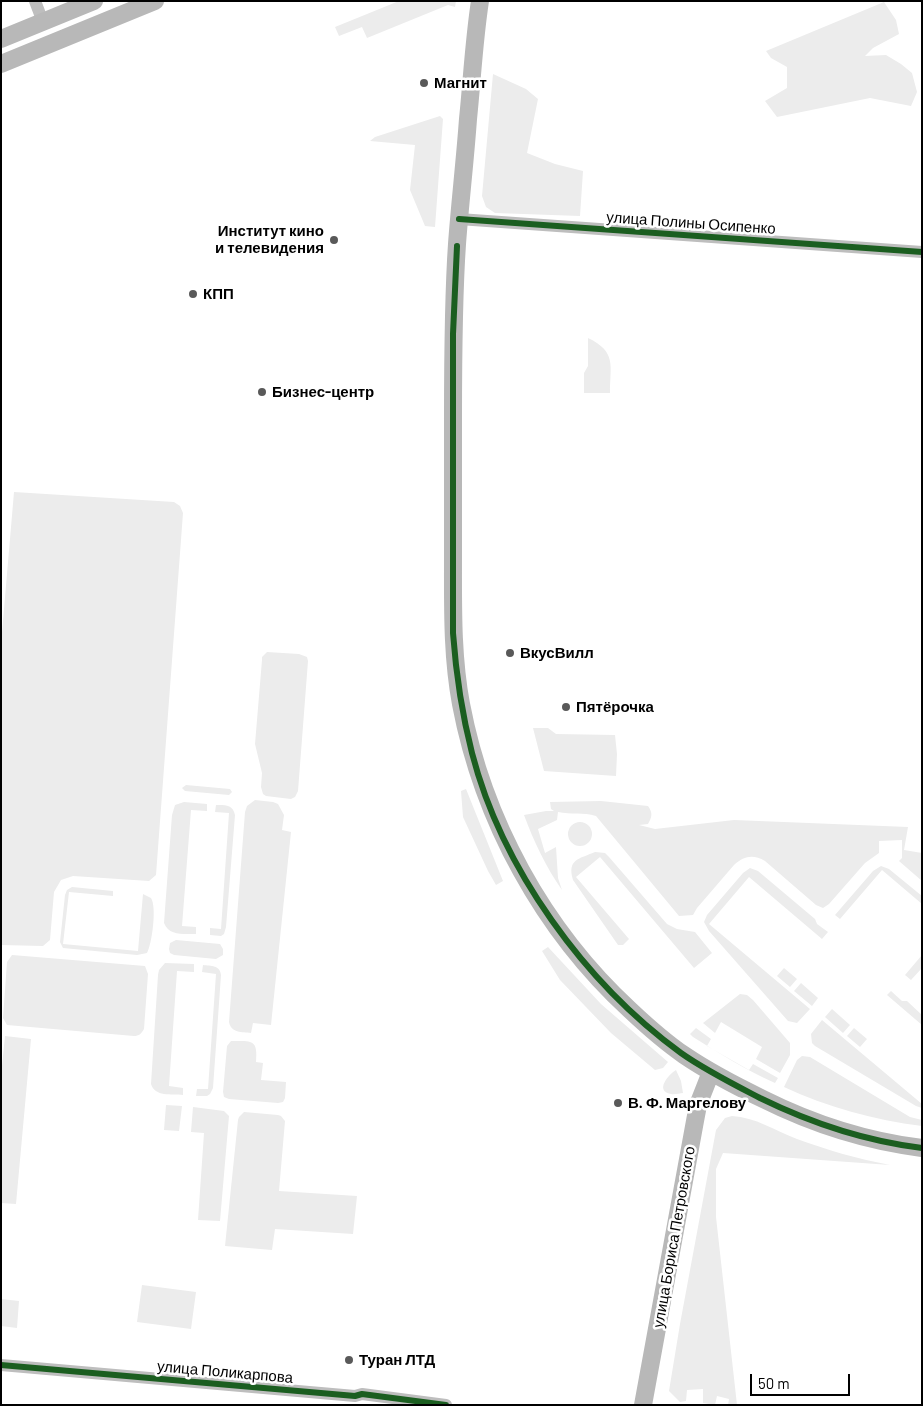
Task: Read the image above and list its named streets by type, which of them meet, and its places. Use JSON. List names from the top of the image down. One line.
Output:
{"streets":{"street":["улица Полины Осипенко","улица Бориса Петровского","улица Поликарпова"]},"places":["Магнит","Институт кино и телевидения","КПП","Бизнес-центр","ВкусВилл","Пятёрочка","В. Ф. Маргелову","Туран ЛТД"],"scale_bar":"50 m"}
